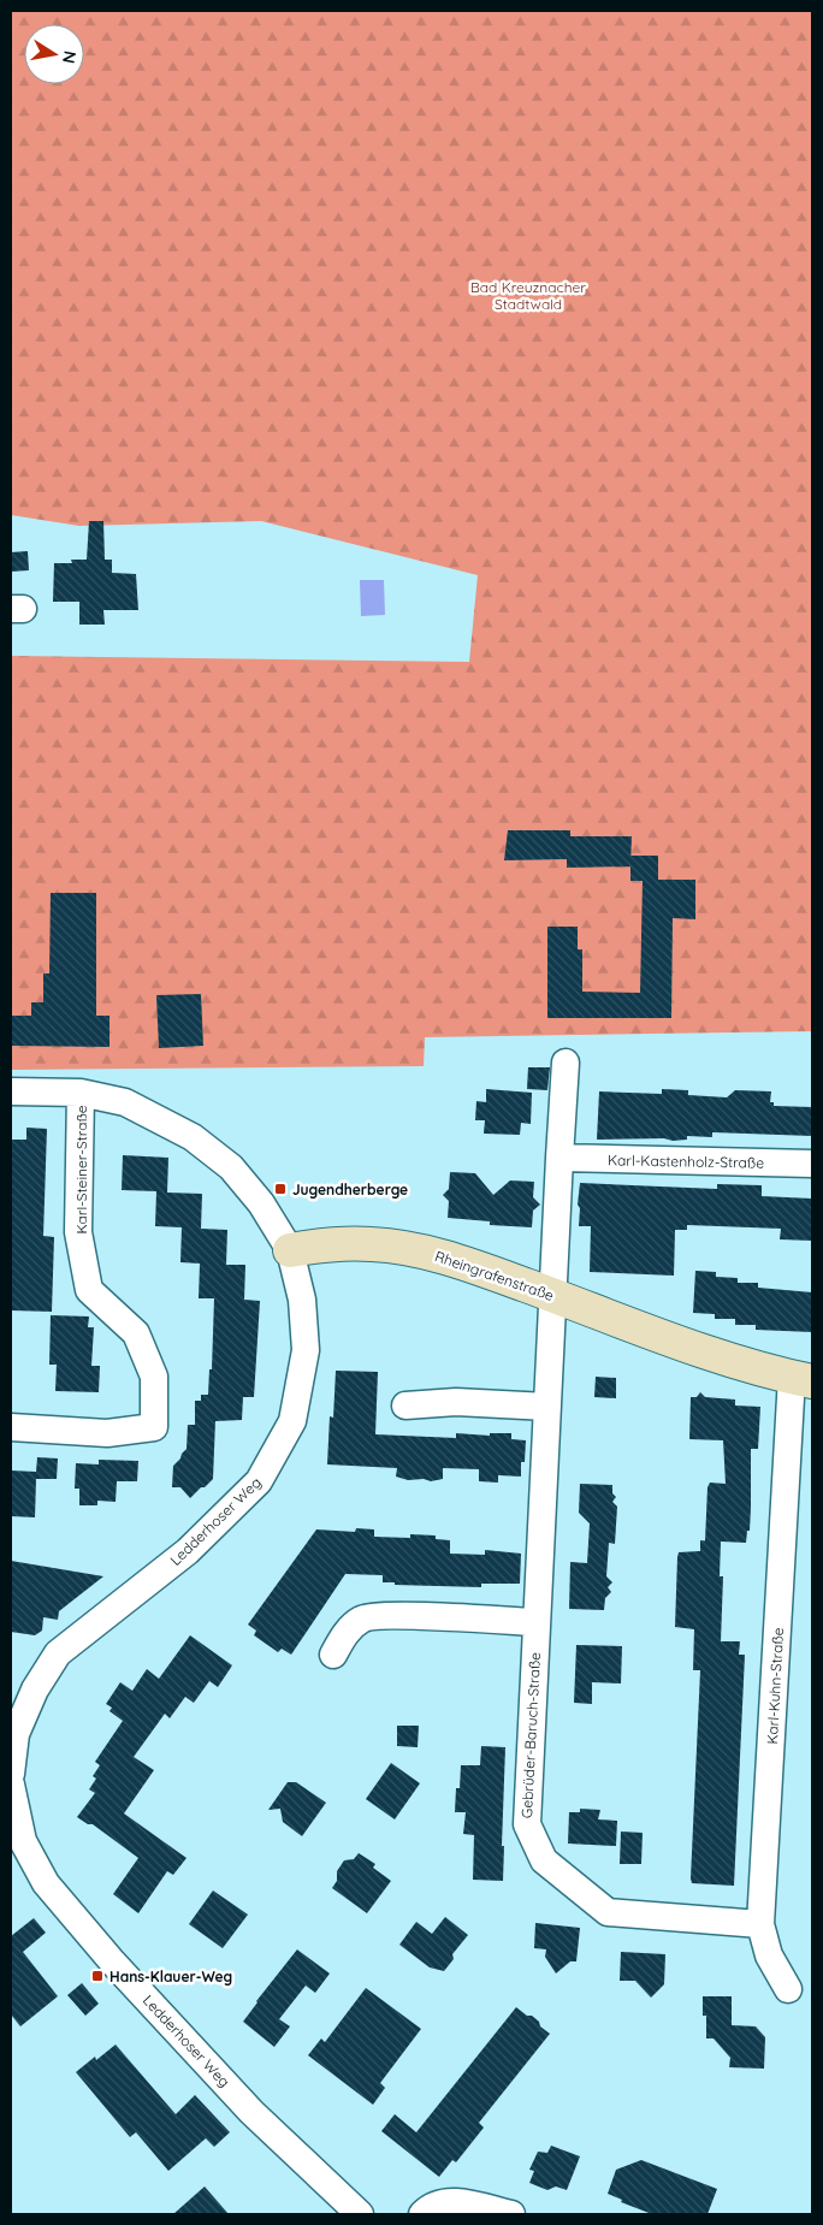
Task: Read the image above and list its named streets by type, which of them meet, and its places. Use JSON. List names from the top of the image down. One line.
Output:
{"streets":{"street":["Karl-Kastenholz-Straße","Karl-Steiner-Straße","Rheingrafenstraße","Ledderhoser Weg","Karl-Kuhn-Straße","Gebrüder-Baruch-Straße"]},"crossings":[["Rheingrafenstraße","Ledderhoser Weg"],["Rheingrafenstraße","Karl-Kuhn-Straße"],["Rheingrafenstraße","Gebrüder-Baruch-Straße"],["Karl-Kuhn-Straße","Gebrüder-Baruch-Straße"]],"parks":["Bad Kreuznacher Stadtwald"],"places":{"transit":["Jugendherberge","Hans-Klauer-Weg"]},"north":"right"}
